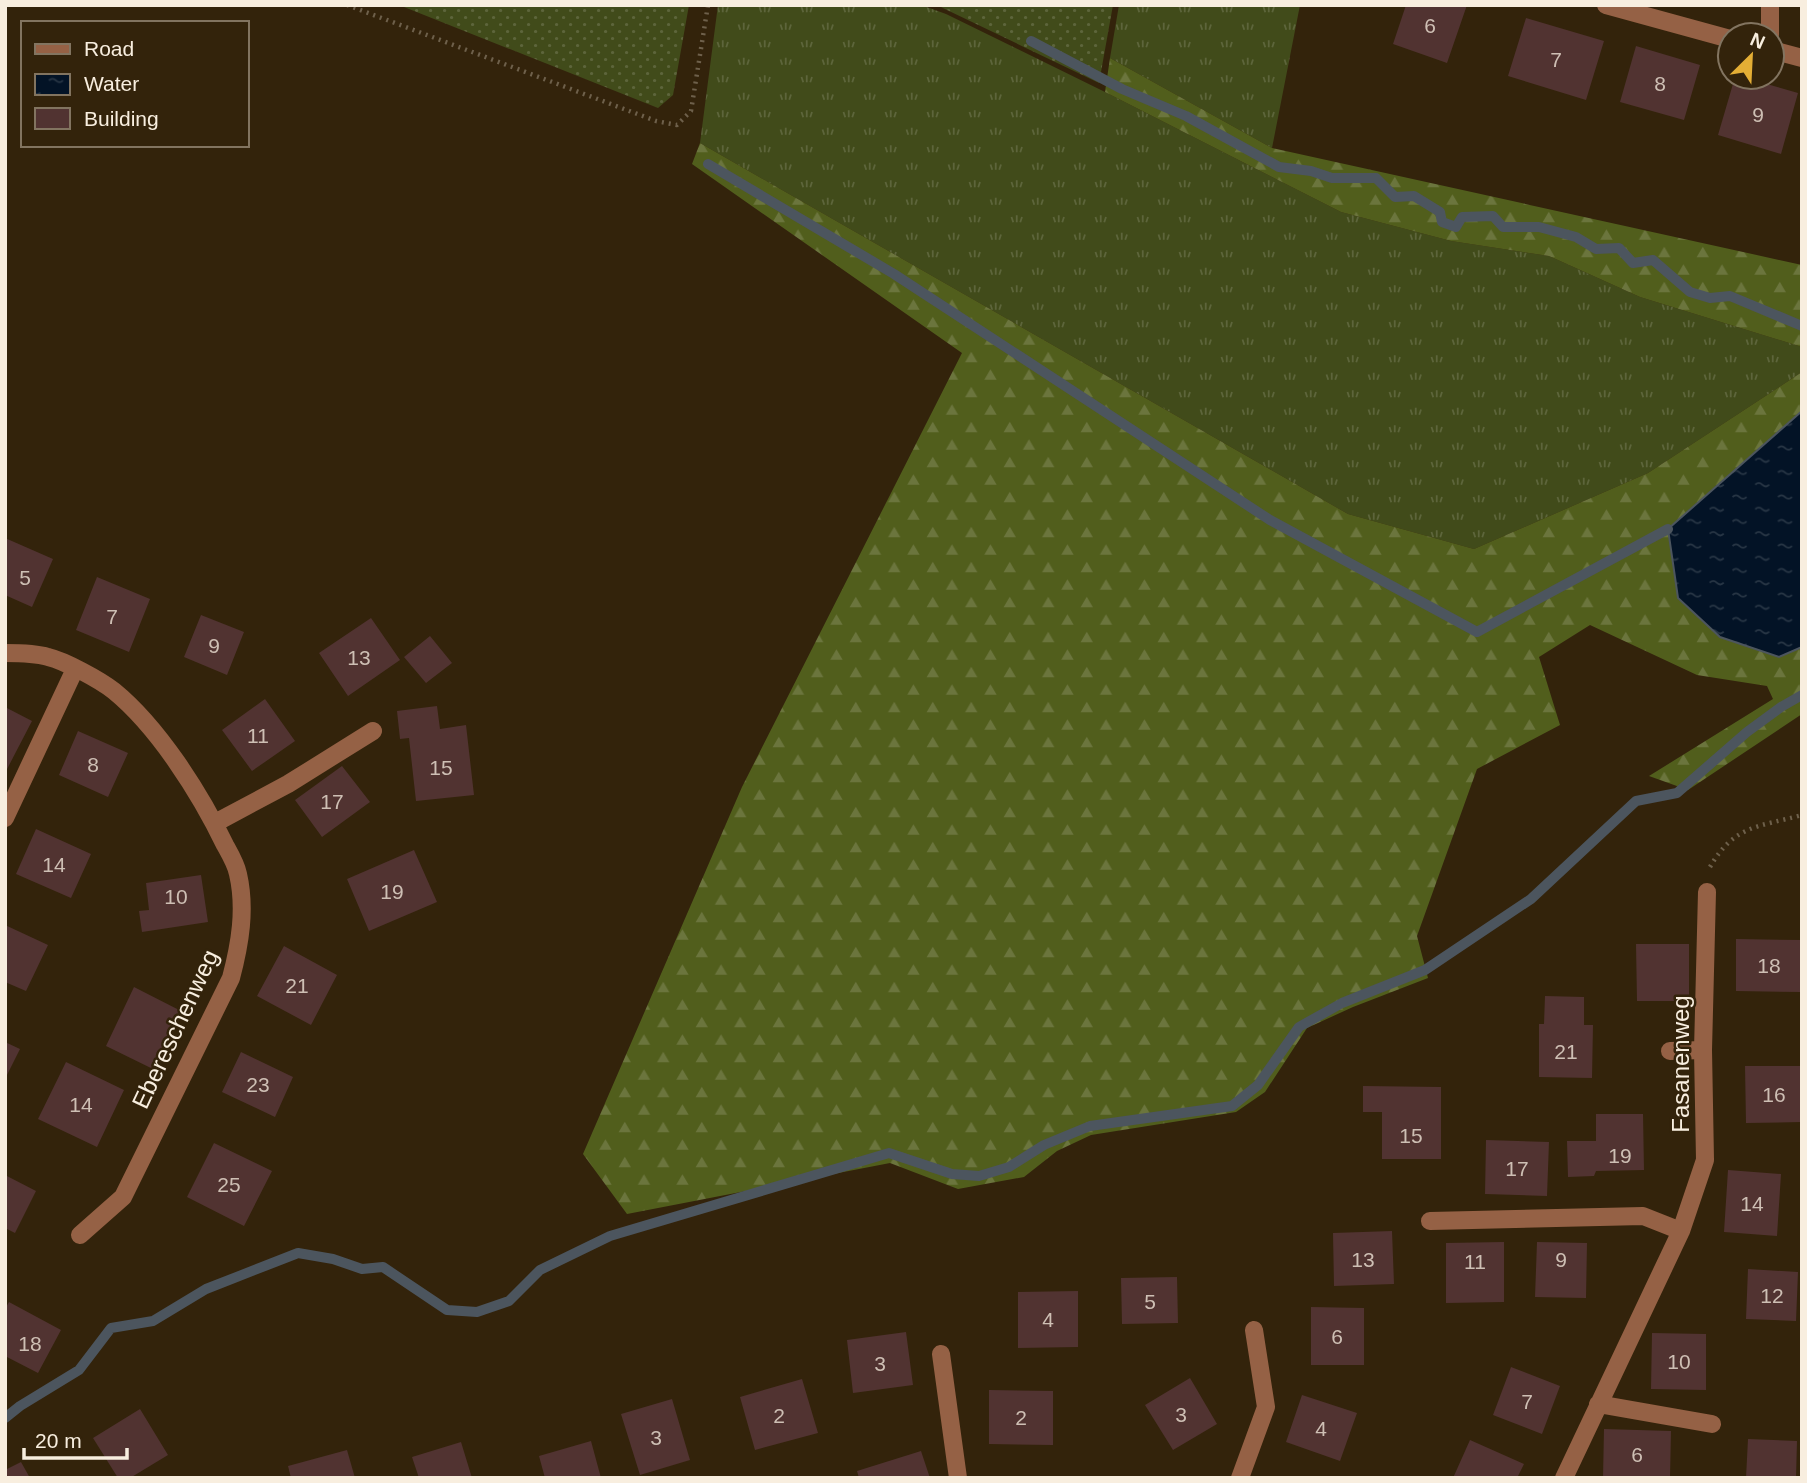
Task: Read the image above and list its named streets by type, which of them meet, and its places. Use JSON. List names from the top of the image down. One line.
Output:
{"streets":{"street":["Ebereschenweg","Fasanenweg"]},"house_numbers":["6","7","8","9","5","7","9","13","11","8","15","17","14","19","10","18","21","21","23","16","14","15","19","17","25","14","13","9","11","12","5","4","6","18","10","3","7","3","2","2","4","3","6"],"legend":["Road","Water","Building"],"scale_bar":"20 m","north":"top right"}
